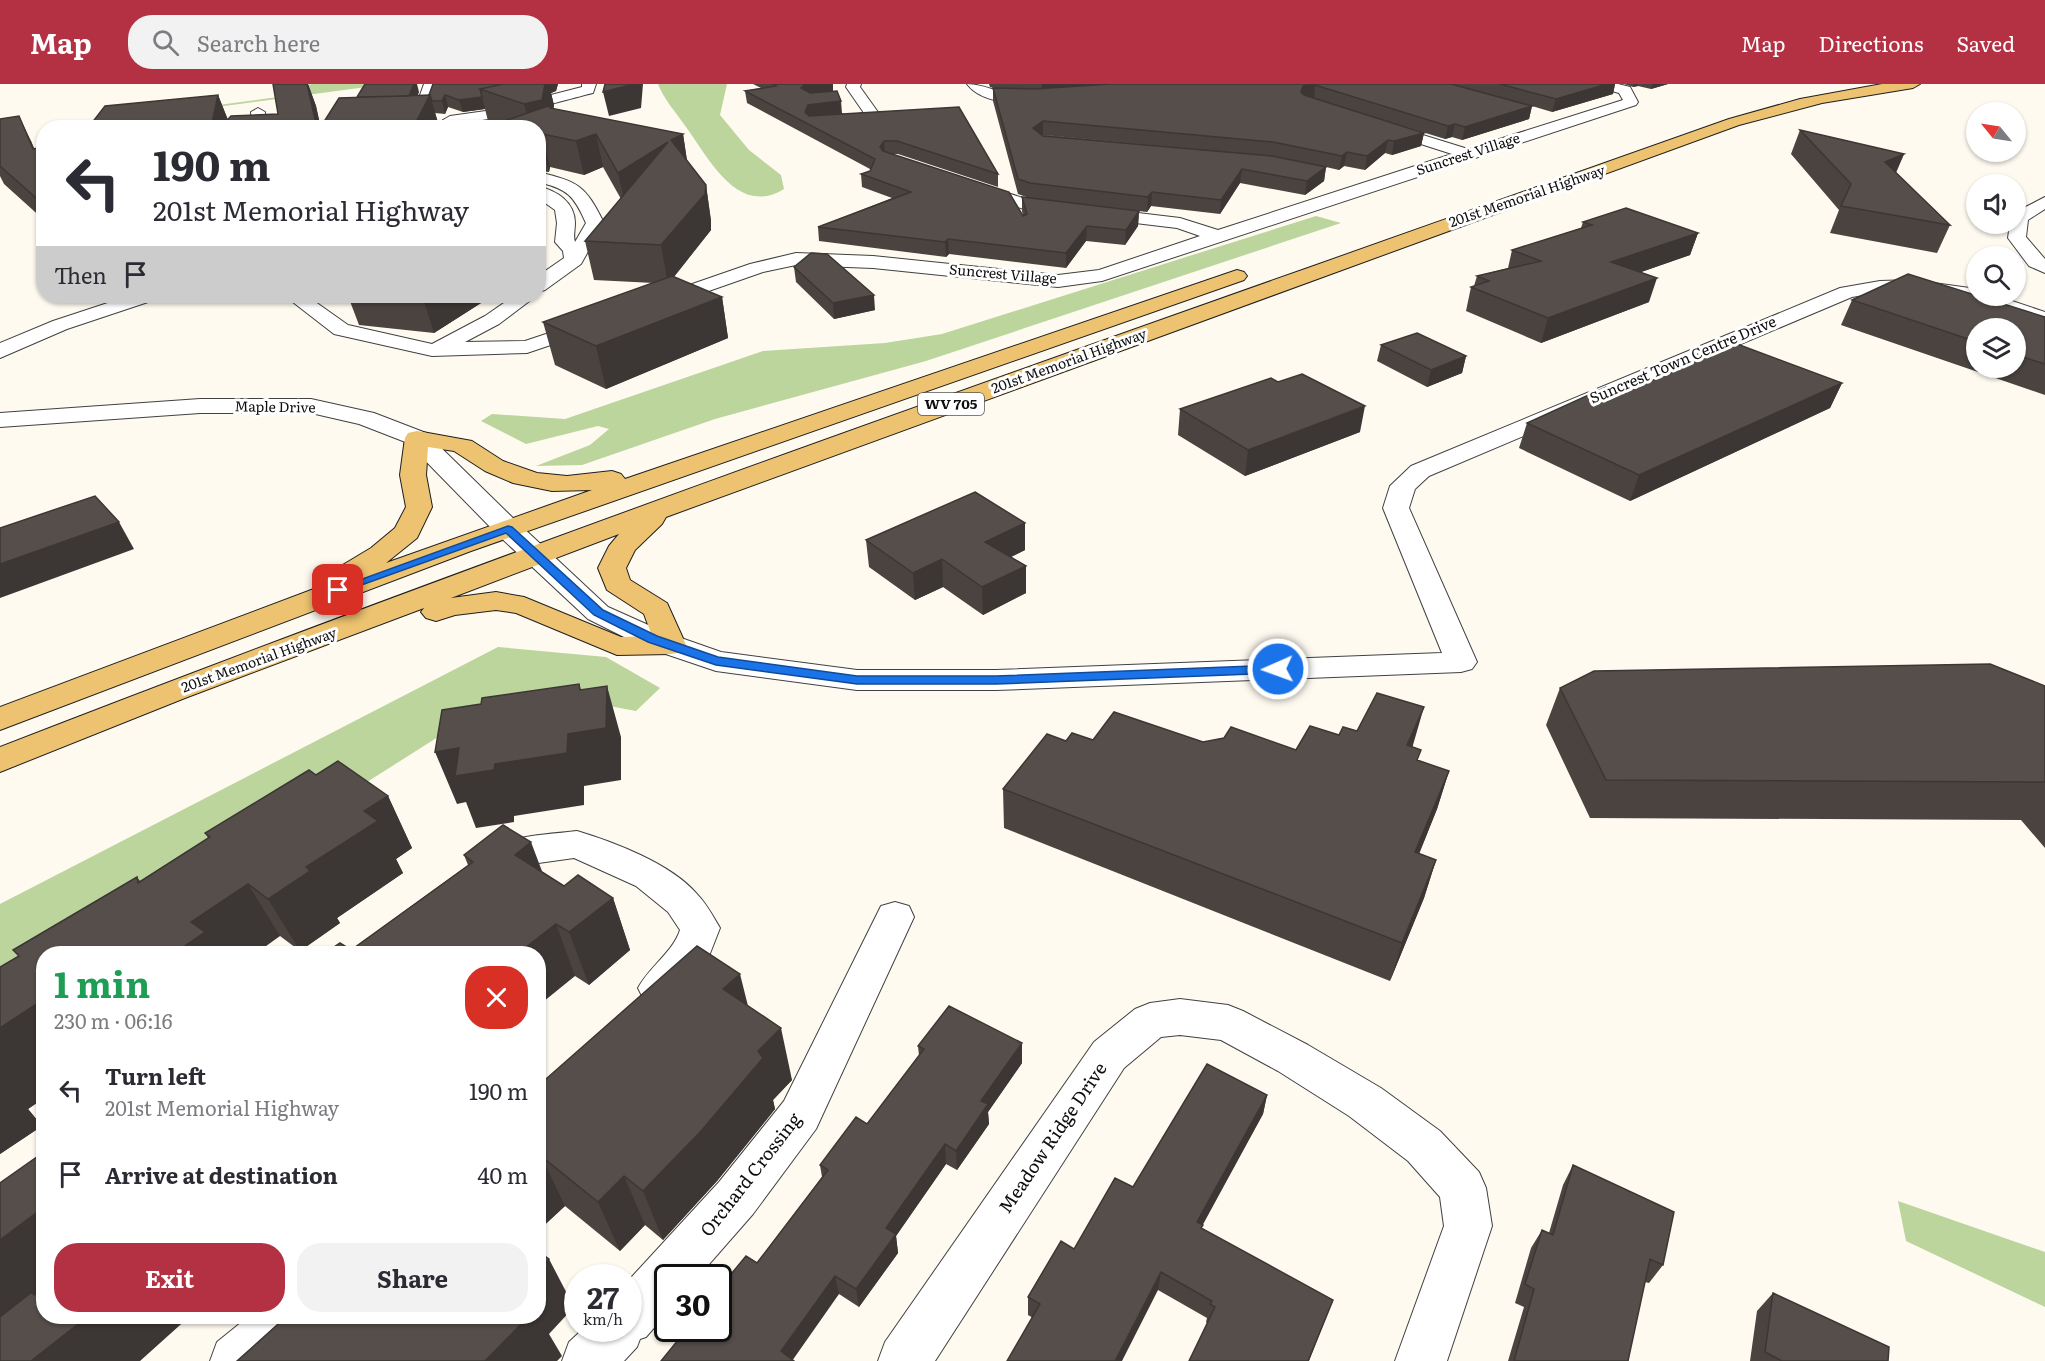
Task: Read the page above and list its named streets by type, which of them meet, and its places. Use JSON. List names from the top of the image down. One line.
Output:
{"streets":{"main road":["201st Memorial Highway","WV 705"],"street":["Suncrest Village","Suncrest Town Centre Drive","Maple Drive","Meadow Ridge Drive","Orchard Crossing"]},"crossings":[["201st Memorial Highway","Suncrest Town Centre Drive"],["201st Memorial Highway","Maple Drive"],["Suncrest Town Centre Drive","Maple Drive"]],"north":"top left","page":{"header":"Map","search":"Search here","nav":["Map","Directions","Saved"],"turn":["190 m","201st Memorial Highway"],"then":"Then","heading":["1 min","230 m · 06:16"],"list":[{"name":"Turn left","note":"201st Memorial Highway","value":"190 m"},{"name":"Arrive at destination","value":"40 m"}],"buttons":["Exit","Share"],"speed":"27 km/h","limit":"30"}}
